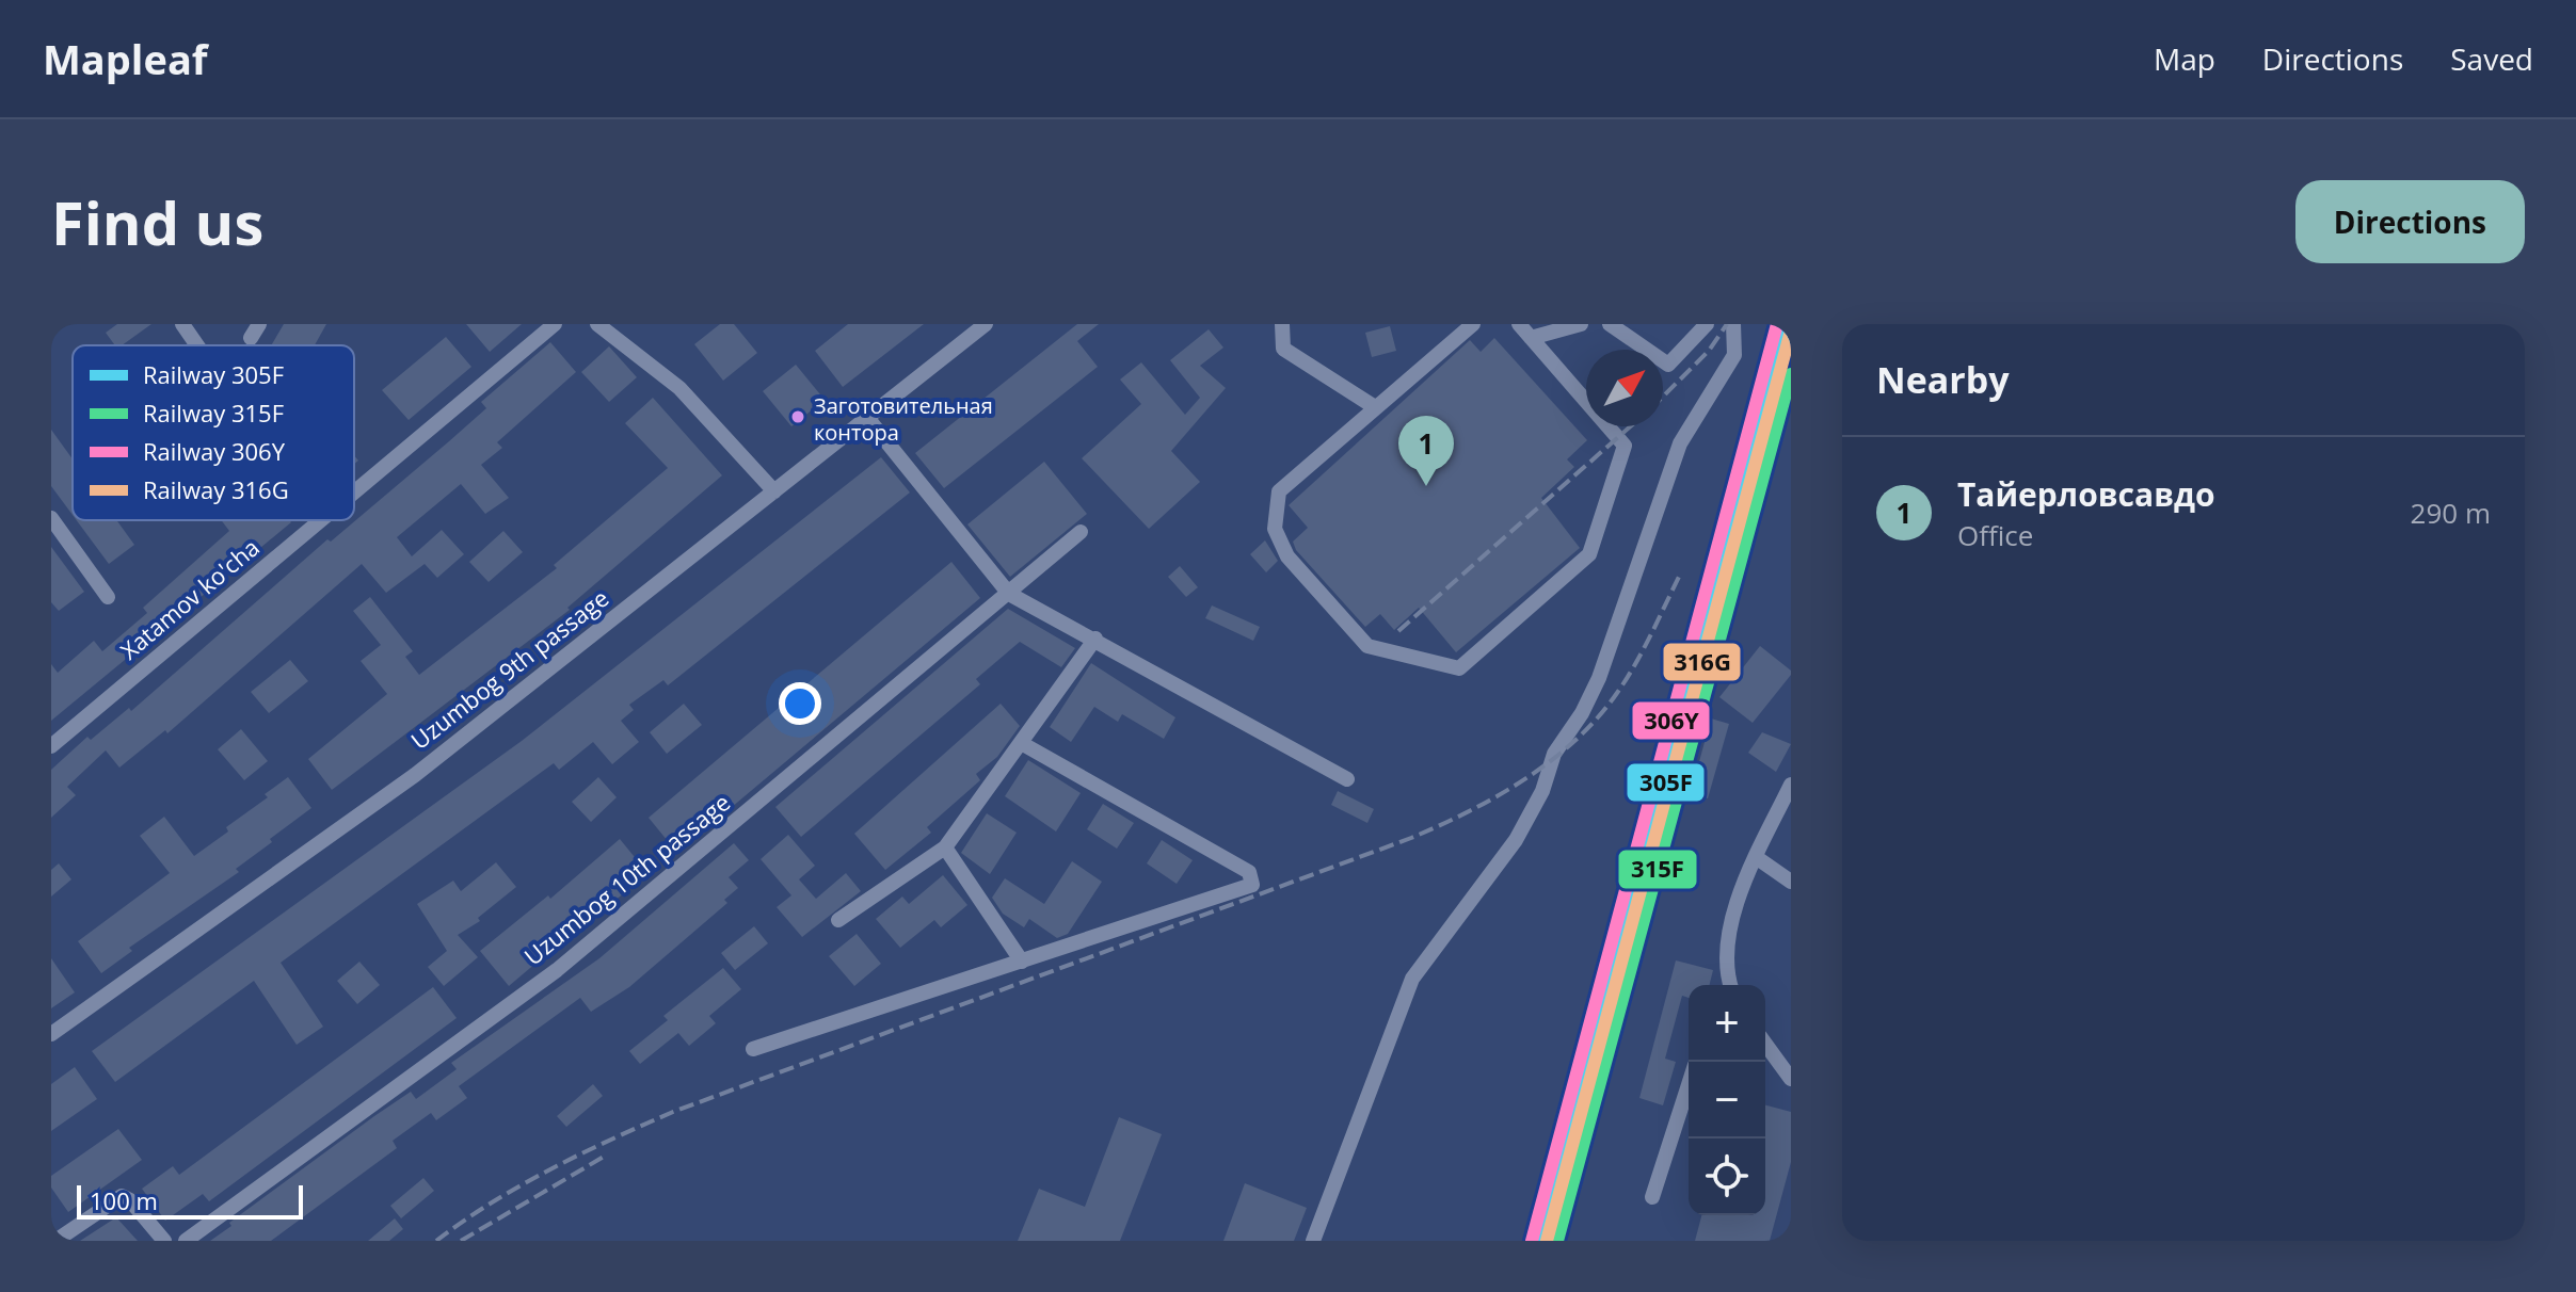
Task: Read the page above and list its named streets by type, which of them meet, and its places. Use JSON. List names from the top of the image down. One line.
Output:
{"streets":{"street":["Xatamov ko'cha","Uzumbog 9th passage","Uzumbog 10th passage"]},"places":["Заготовительная контора"],"lines":["rail line 305F","rail line 306Y","rail line 316G","rail line 315F"],"legend":["Railway 305F","Railway 315F","Railway 306Y","Railway 316G"],"scale_bar":"100 m","north":"top right","page":{"header":"Mapleaf","nav":["Map","Directions","Saved"],"buttons":"Directions","title":"Find us","heading":"Nearby","pins":"1","list":[{"mark":"1","name":"Тайерловсавдо","note":"Office","value":"290 m"}],"map_buttons":["+","−"],"scale":"100 m"}}
